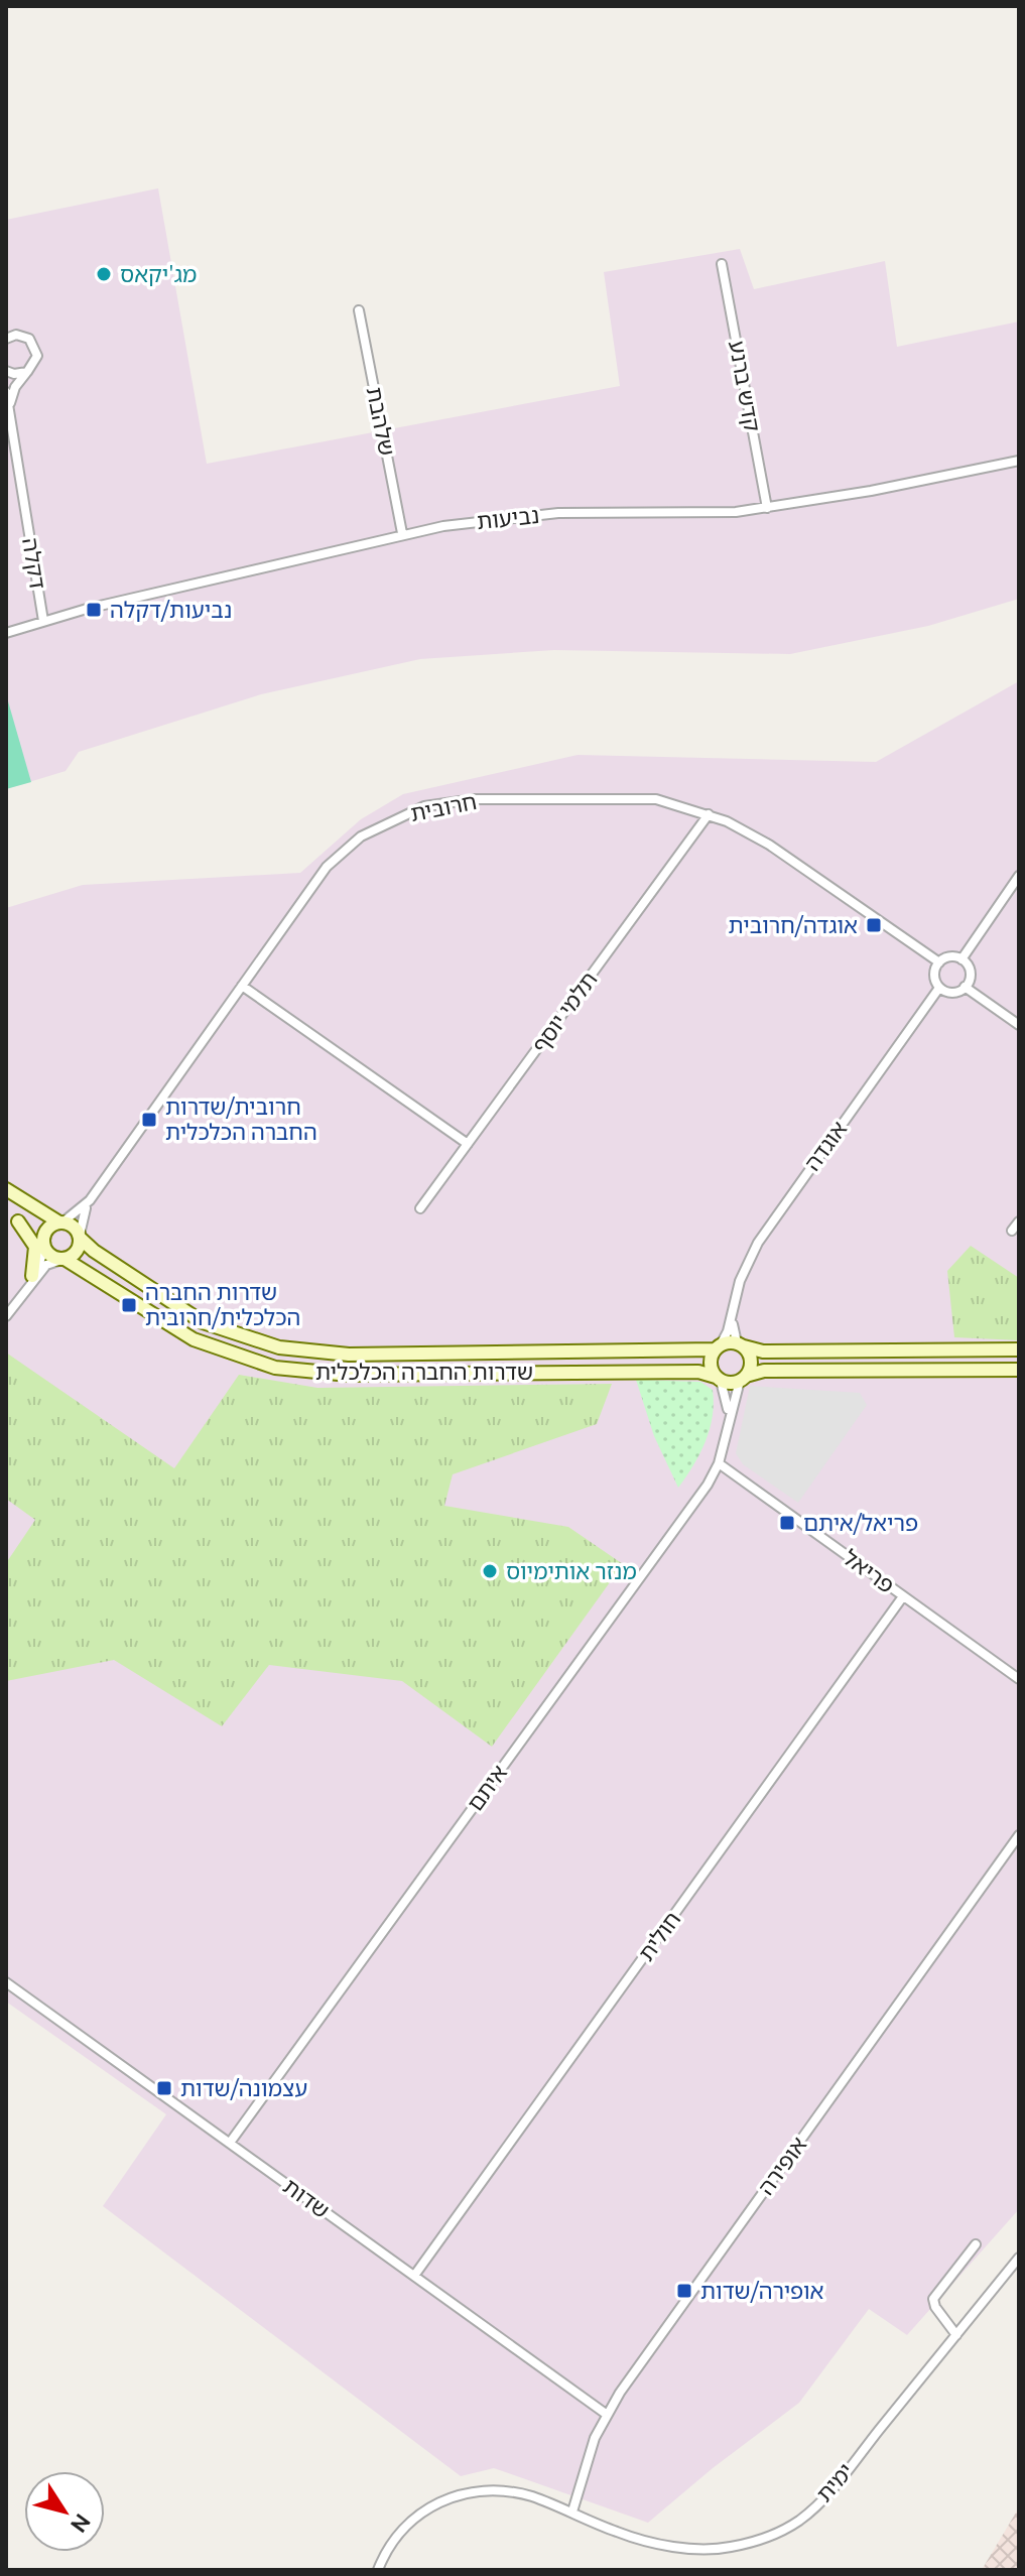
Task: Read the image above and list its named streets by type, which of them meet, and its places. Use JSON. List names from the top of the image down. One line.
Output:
{"streets":{"main road":["שדרות החברה הכלכלית"],"street":["קדש ברנע","שלהבת","נביעות","דקלה","חרובית","תלמי יוסף","אוגדה","פריאל","איתם","חולית","אופירה","שדות","ימית"]},"crossings":[["קדש ברנע","נביעות"],["שלהבת","נביעות"],["נביעות","דקלה"],["חרובית","תלמי יוסף"],["חרובית","אוגדה"],["חרובית","שדרות החברה הכלכלית"],["אוגדה","שדרות החברה הכלכלית"],["אוגדה","איתם"],["שדרות החברה הכלכלית","איתם"],["פריאל","איתם"],["פריאל","חולית"],["איתם","שדות"],["חולית","שדות"],["אופירה","שדות"],["אופירה","ימית"]],"places":{"other":["מג'יקאס","מנזר אותימיוס"],"transit":["נביעות/דקלה","אוגדה/חרובית","חרובית/שדרות החברה הכלכלית","שדרות החברה הכלכלית/חרובית","פריאל/איתם","עצמונה/שדות","אופירה/שדות"]},"north":"bottom right"}
